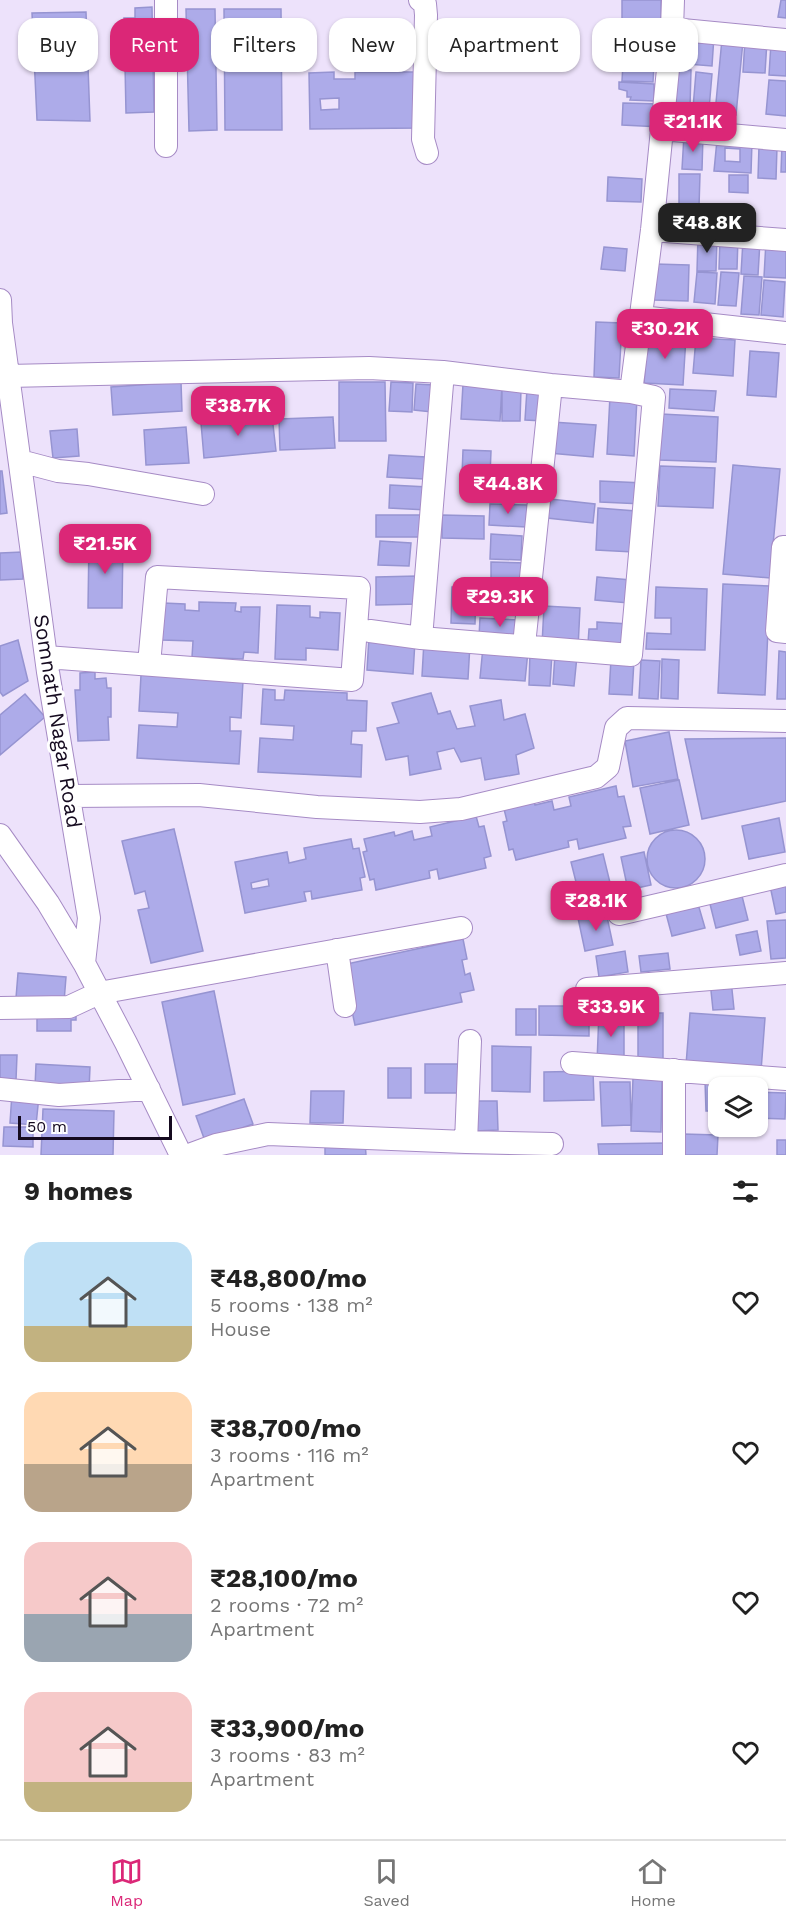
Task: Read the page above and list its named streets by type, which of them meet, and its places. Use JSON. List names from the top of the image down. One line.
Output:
{"streets":{"street":["Somnath Nagar Road"]},"scale_bar":"50 m","page":{"chip":["Buy","Rent","Filters","New","Apartment","House"],"price":["₹21.1K","₹48.8K","₹30.2K","₹38.7K","₹44.8K","₹21.5K","₹29.3K","₹28.1K","₹33.9K"],"scale":"50 m","heading":"9 homes","list":[{"name":"₹48,800/mo","note":"5 rooms · 138 m² · House"},{"name":"₹38,700/mo","note":"3 rooms · 116 m² · Apartment"},{"name":"₹28,100/mo","note":"2 rooms · 72 m² · Apartment"},{"name":"₹33,900/mo","note":"3 rooms · 83 m² · Apartment"}],"tabs":["Map","Saved","Home"]}}
